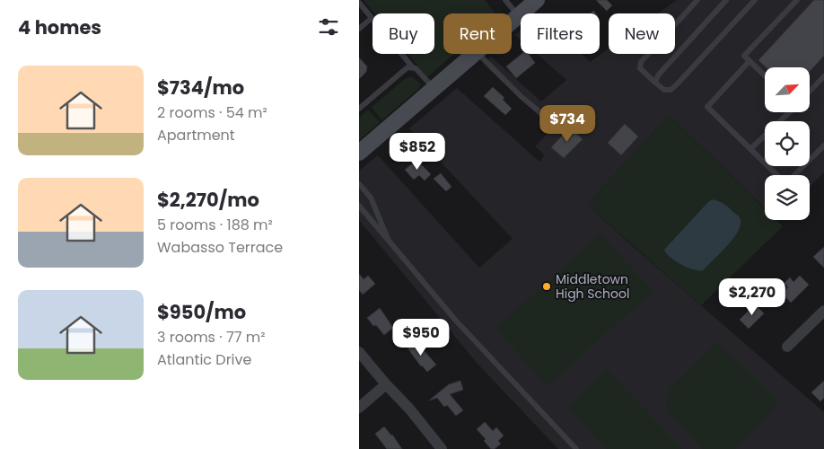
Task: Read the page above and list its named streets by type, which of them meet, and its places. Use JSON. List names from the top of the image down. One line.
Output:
{"places":["Middletown High School"],"north":"top right","page":{"heading":"4 homes","chip":["Buy","Rent","Filters","New"],"list":[{"name":"$734/mo","note":"2 rooms · 54 m² · Apartment"},{"name":"$2,270/mo","note":"5 rooms · 188 m² · Wabasso Terrace"},{"name":"$950/mo","note":"3 rooms · 77 m² · Atlantic Drive"}],"price":["$734","$852","$2,270","$950"]}}
